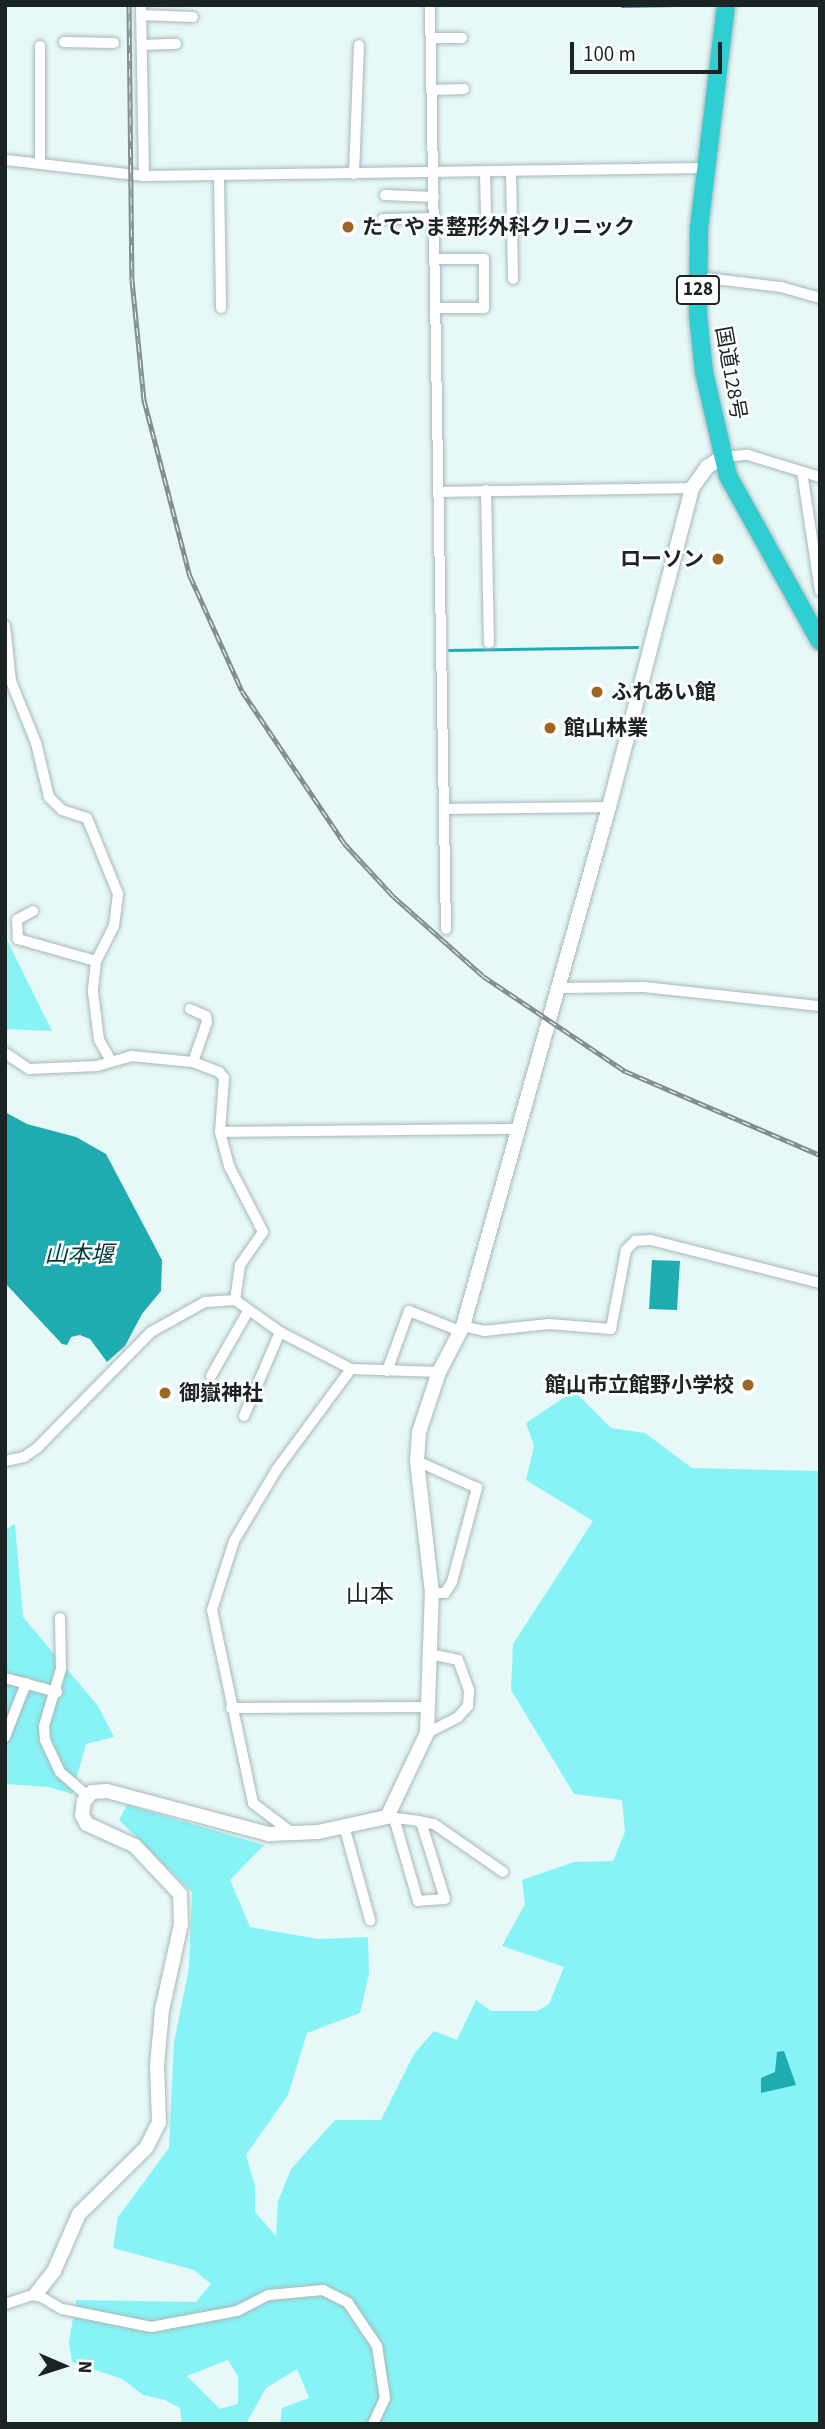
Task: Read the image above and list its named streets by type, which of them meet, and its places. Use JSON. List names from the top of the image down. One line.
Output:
{"streets":{"highway":["128","国道128号"]},"districts":["山本"],"water":["山本堰"],"places":["たてやま整形外科クリニック","ローソン","ふれあい館","館山林業","館山市立館野小学校","御嶽神社"],"scale_bar":"100 m","north":"right"}
